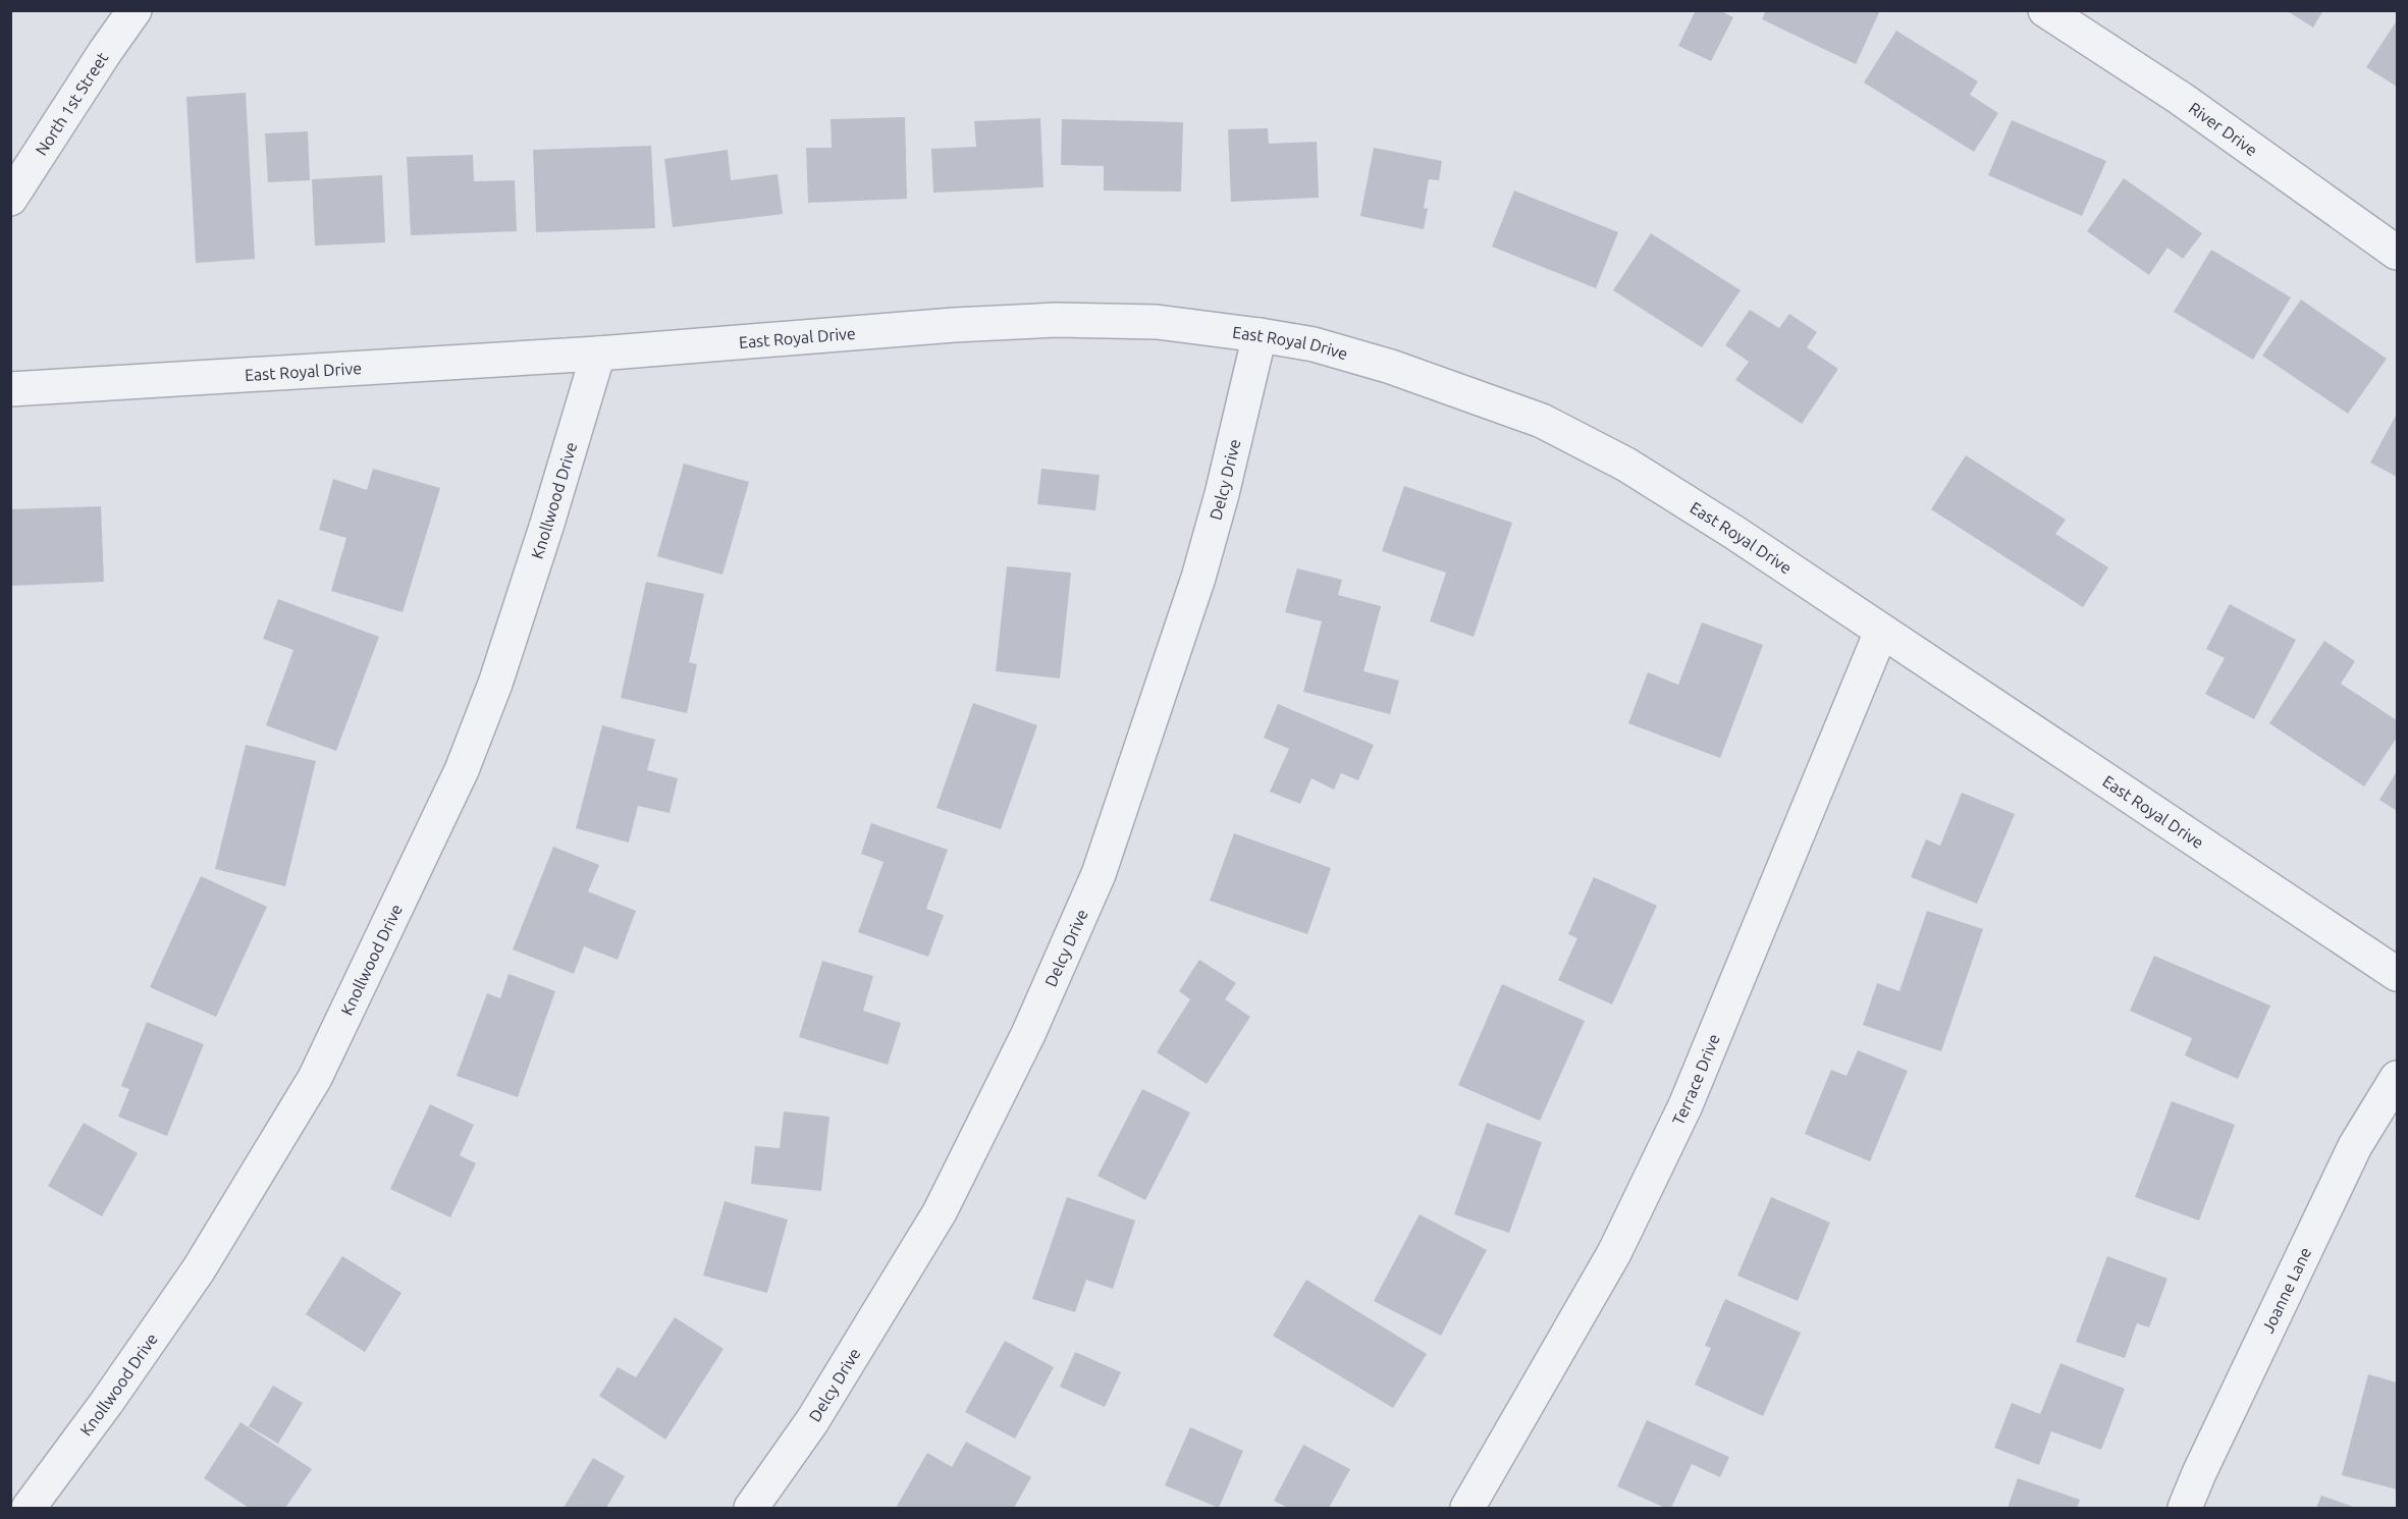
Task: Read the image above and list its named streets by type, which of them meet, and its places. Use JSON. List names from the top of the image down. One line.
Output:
{"streets":{"street":["North 1st Street","River Drive","East Royal Drive","Delcy Drive","Knollwood Drive","Terrace Drive","Joanne Lane"]},"crossings":[["East Royal Drive","Delcy Drive"],["East Royal Drive","Knollwood Drive"],["East Royal Drive","Terrace Drive"]]}
